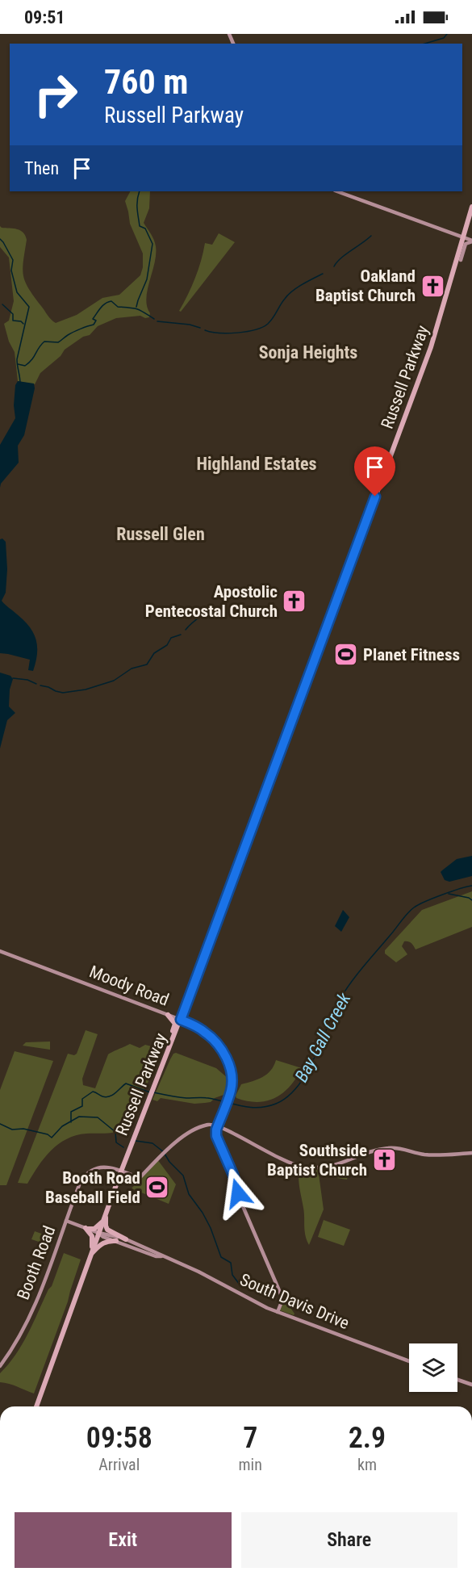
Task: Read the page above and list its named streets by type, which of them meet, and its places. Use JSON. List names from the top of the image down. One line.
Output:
{"streets":{"main road":["Russell Parkway"],"street":["Moody Road","Booth Road","South Davis Drive"]},"crossings":[["Russell Parkway","Moody Road"],["Russell Parkway","Booth Road"],["Russell Parkway","South Davis Drive"],["Moody Road","Booth Road"],["Moody Road","South Davis Drive"],["Booth Road","South Davis Drive"]],"districts":["Sonja Heights","Highland Estates","Russell Glen"],"water":["Bay Gall Creek"],"places":{"church":["Oakland Baptist Church","Apostolic Pentecostal Church","Southside Baptist Church"],"sports":["Planet Fitness","Booth Road Baseball Field"]},"page":{"status":"09:51","turn":["760 m","Russell Parkway"],"then":"Then","eta":["09:58","Arrival","7","min","2.9","km"],"buttons":["Exit","Share"]}}
